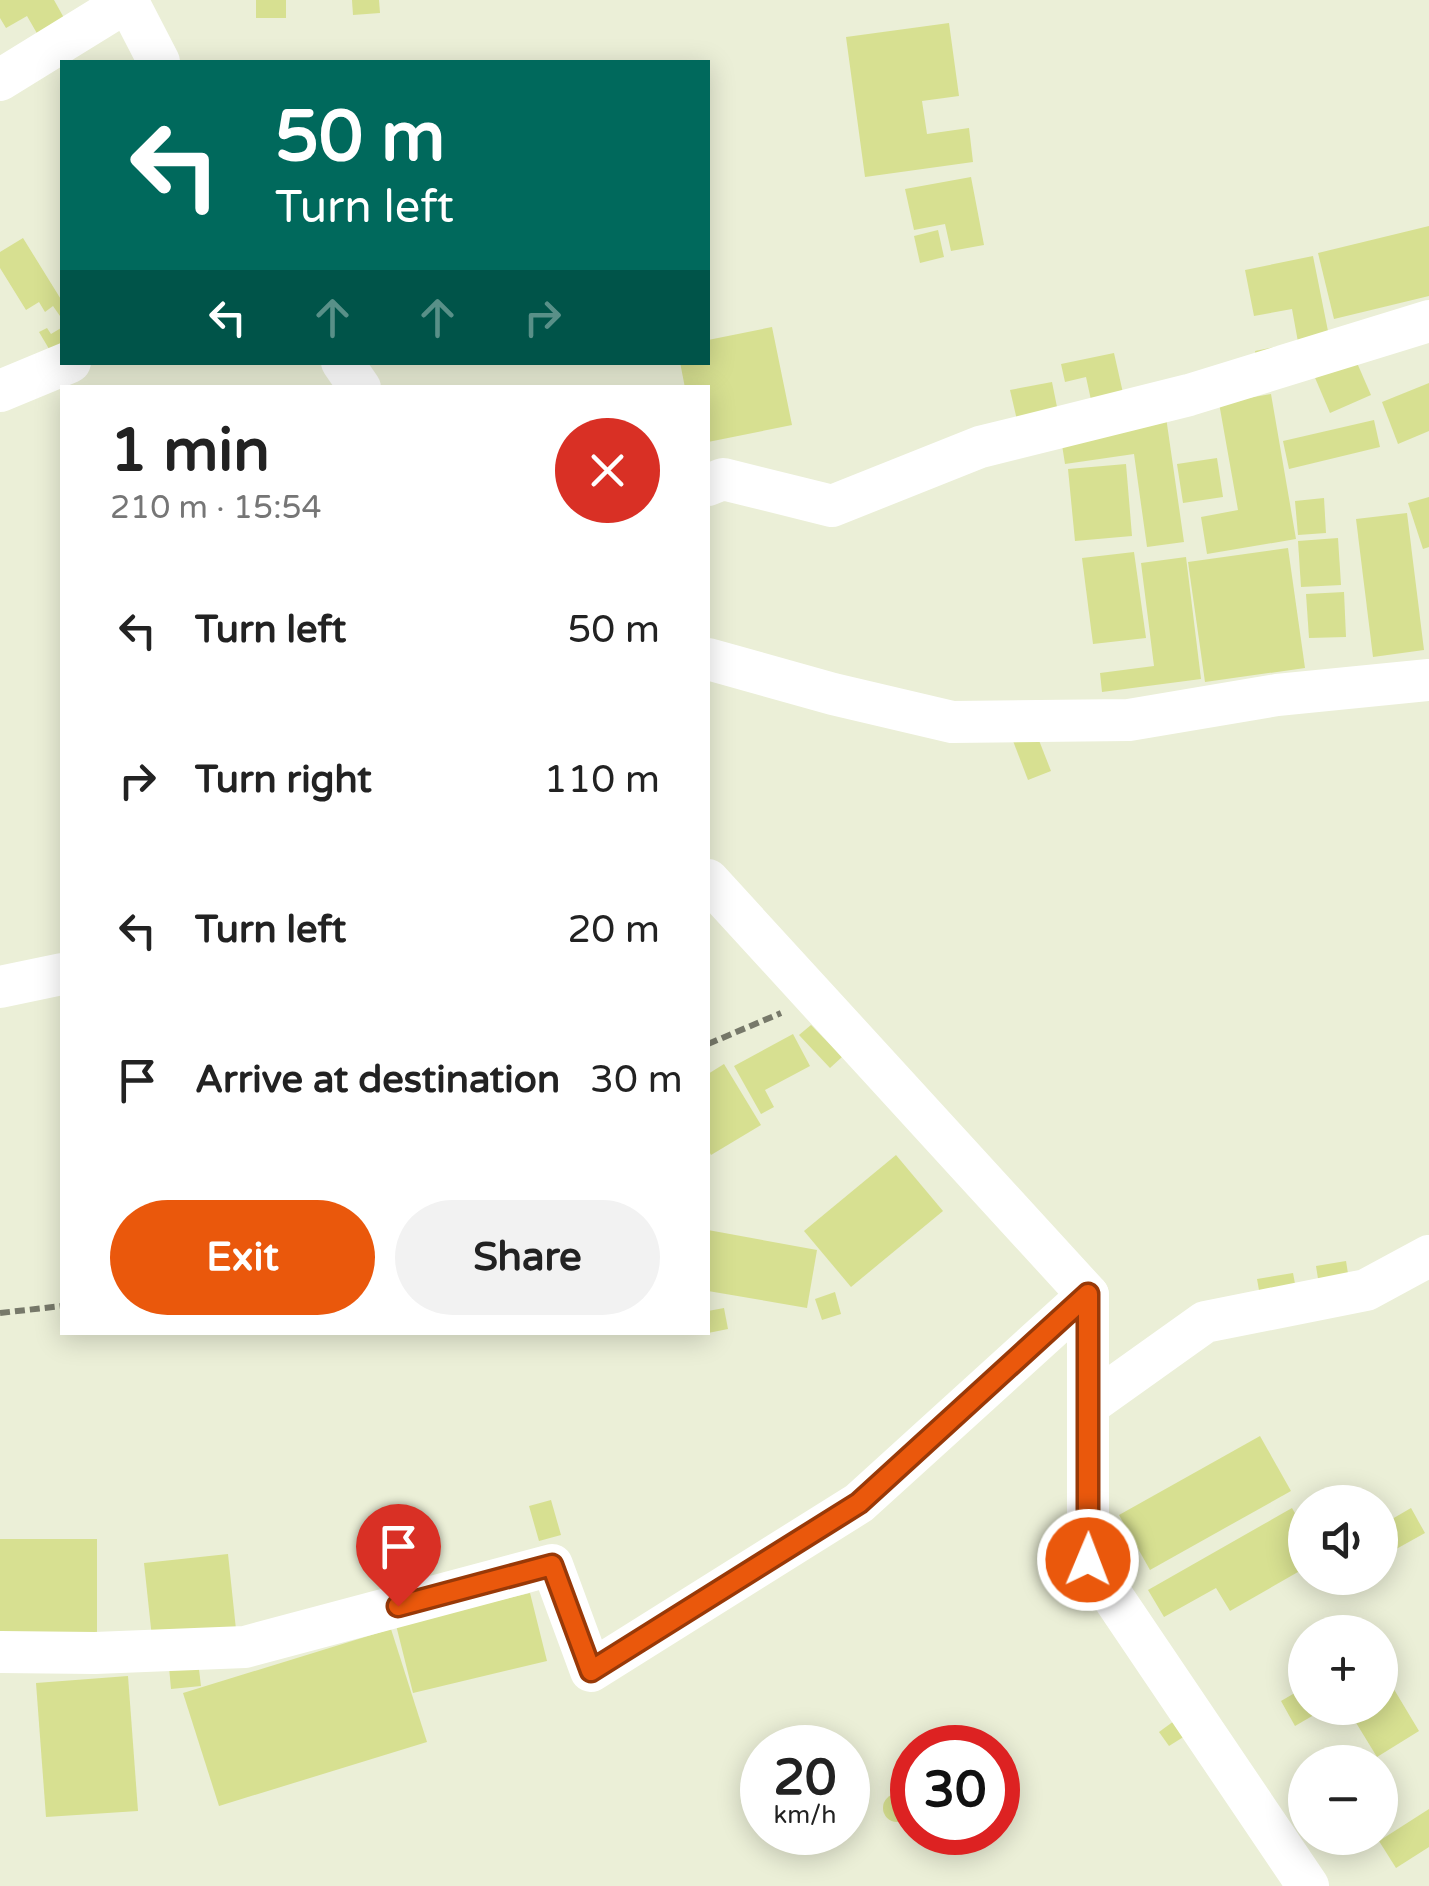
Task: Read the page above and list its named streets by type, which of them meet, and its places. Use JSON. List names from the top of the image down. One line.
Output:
{"page":{"turn":["50 m","Turn left"],"heading":["1 min","210 m · 15:54"],"list":[{"name":"Turn left","value":"50 m"},{"name":"Turn right","value":"110 m"},{"name":"Turn left","value":"20 m"},{"name":"Arrive at destination","value":"30 m"}],"buttons":["Exit","Share"],"map_buttons":["+","−"],"speed":"20 km/h","limit":"30"}}
